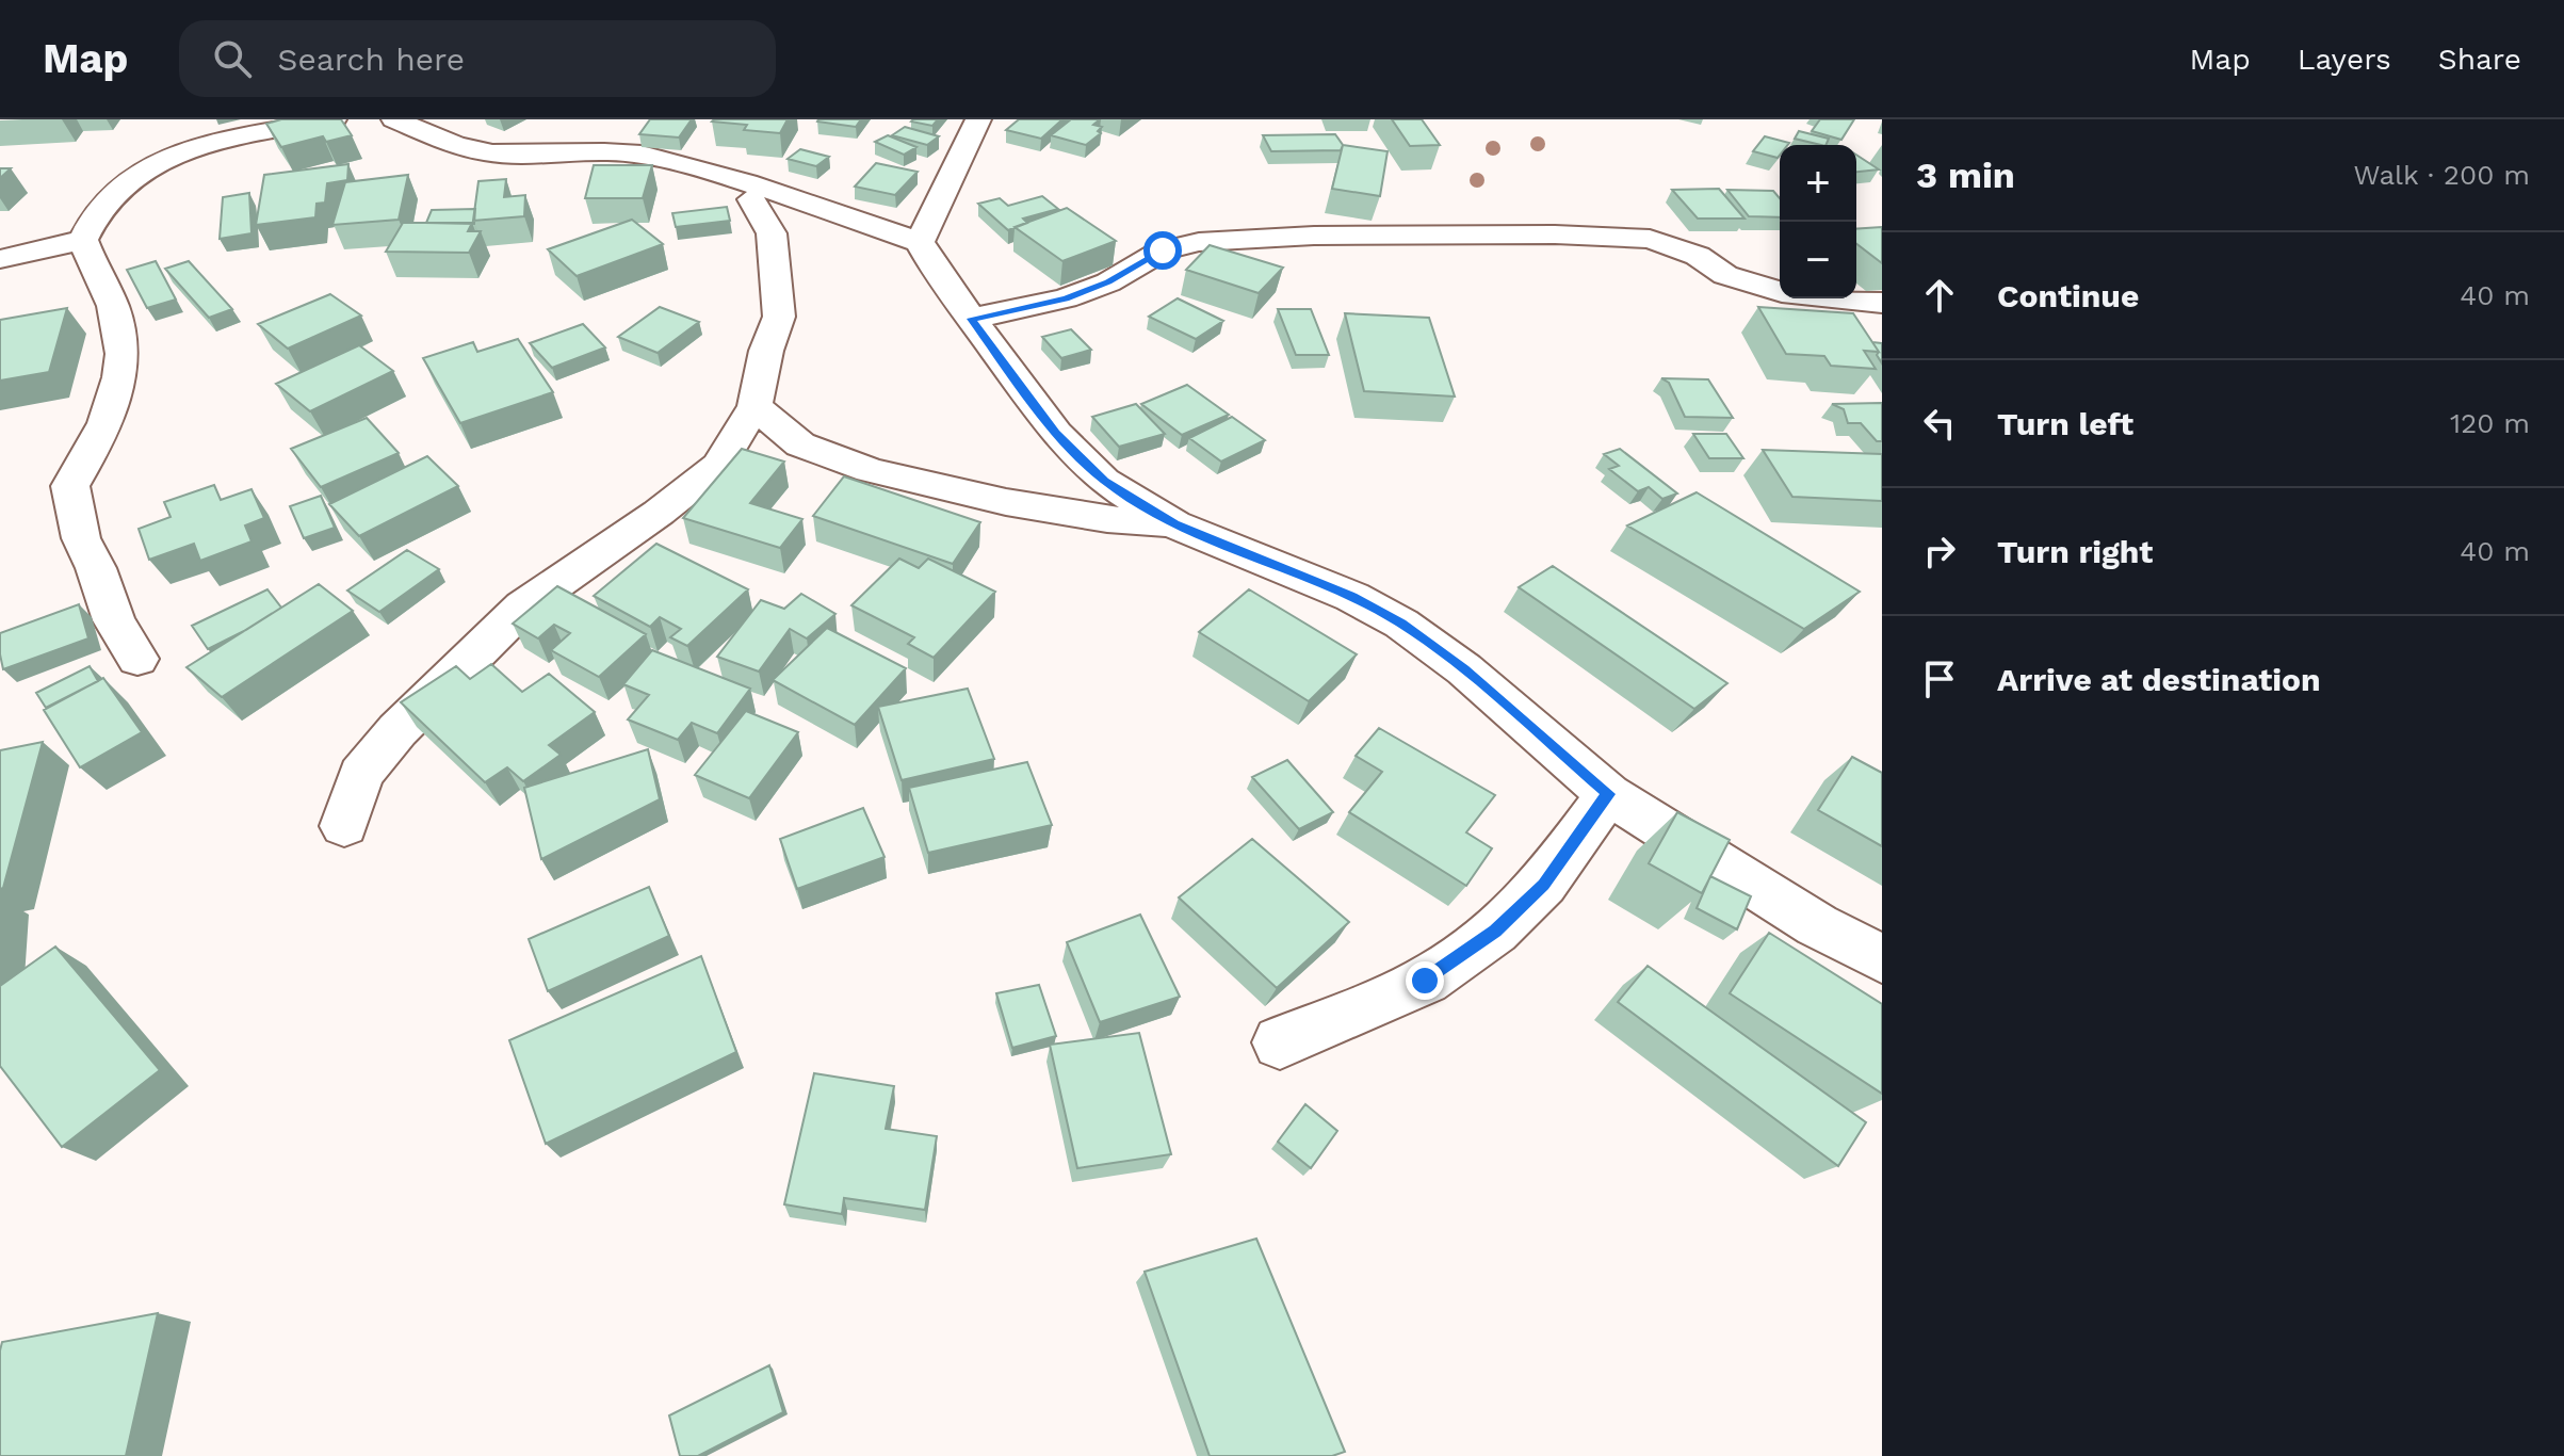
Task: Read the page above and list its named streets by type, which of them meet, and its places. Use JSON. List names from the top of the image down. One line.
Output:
{"page":{"header":"Map","search":"Search here","nav":["Map","Layers","Share"],"heading":["3 min","Walk · 200 m"],"map_buttons":["+","−"],"list":[["Continue","40 m"],["Turn left","120 m"],["Turn right","40 m"],"Arrive at destination"]}}
